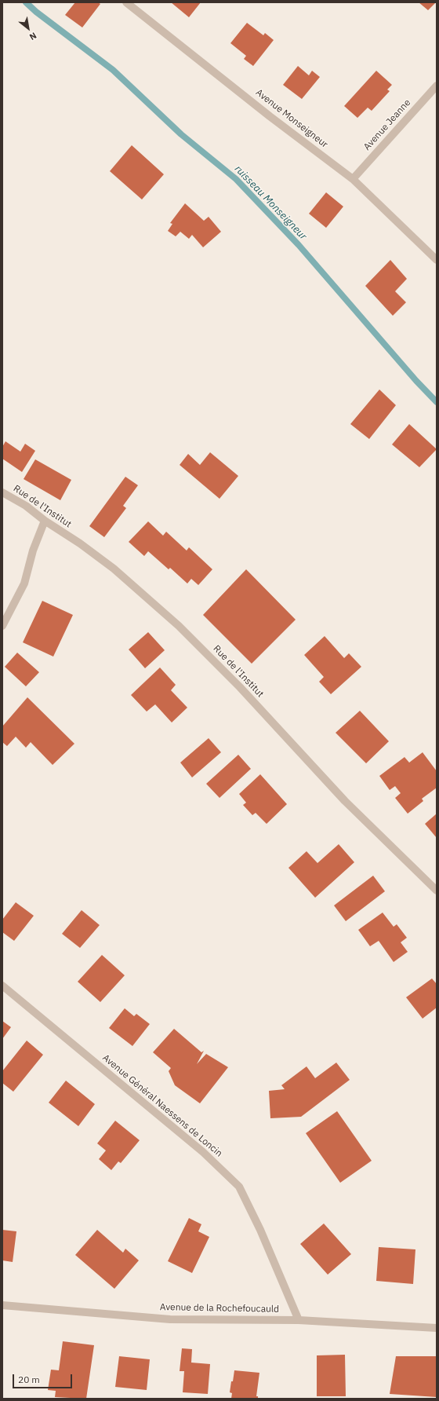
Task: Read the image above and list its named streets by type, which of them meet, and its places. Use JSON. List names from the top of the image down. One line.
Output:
{"streets":{"street":["Avenue Monseigneur","Avenue Jeanne","Rue de l'Institut","Avenue Général Naessens de Loncin","Avenue de la Rochefoucauld"]},"crossings":[["Avenue Monseigneur","Avenue Jeanne"],["Avenue Général Naessens de Loncin","Avenue de la Rochefoucauld"]],"water":["ruisseau Monseigneur"],"scale_bar":"20 m","north":"bottom right"}
